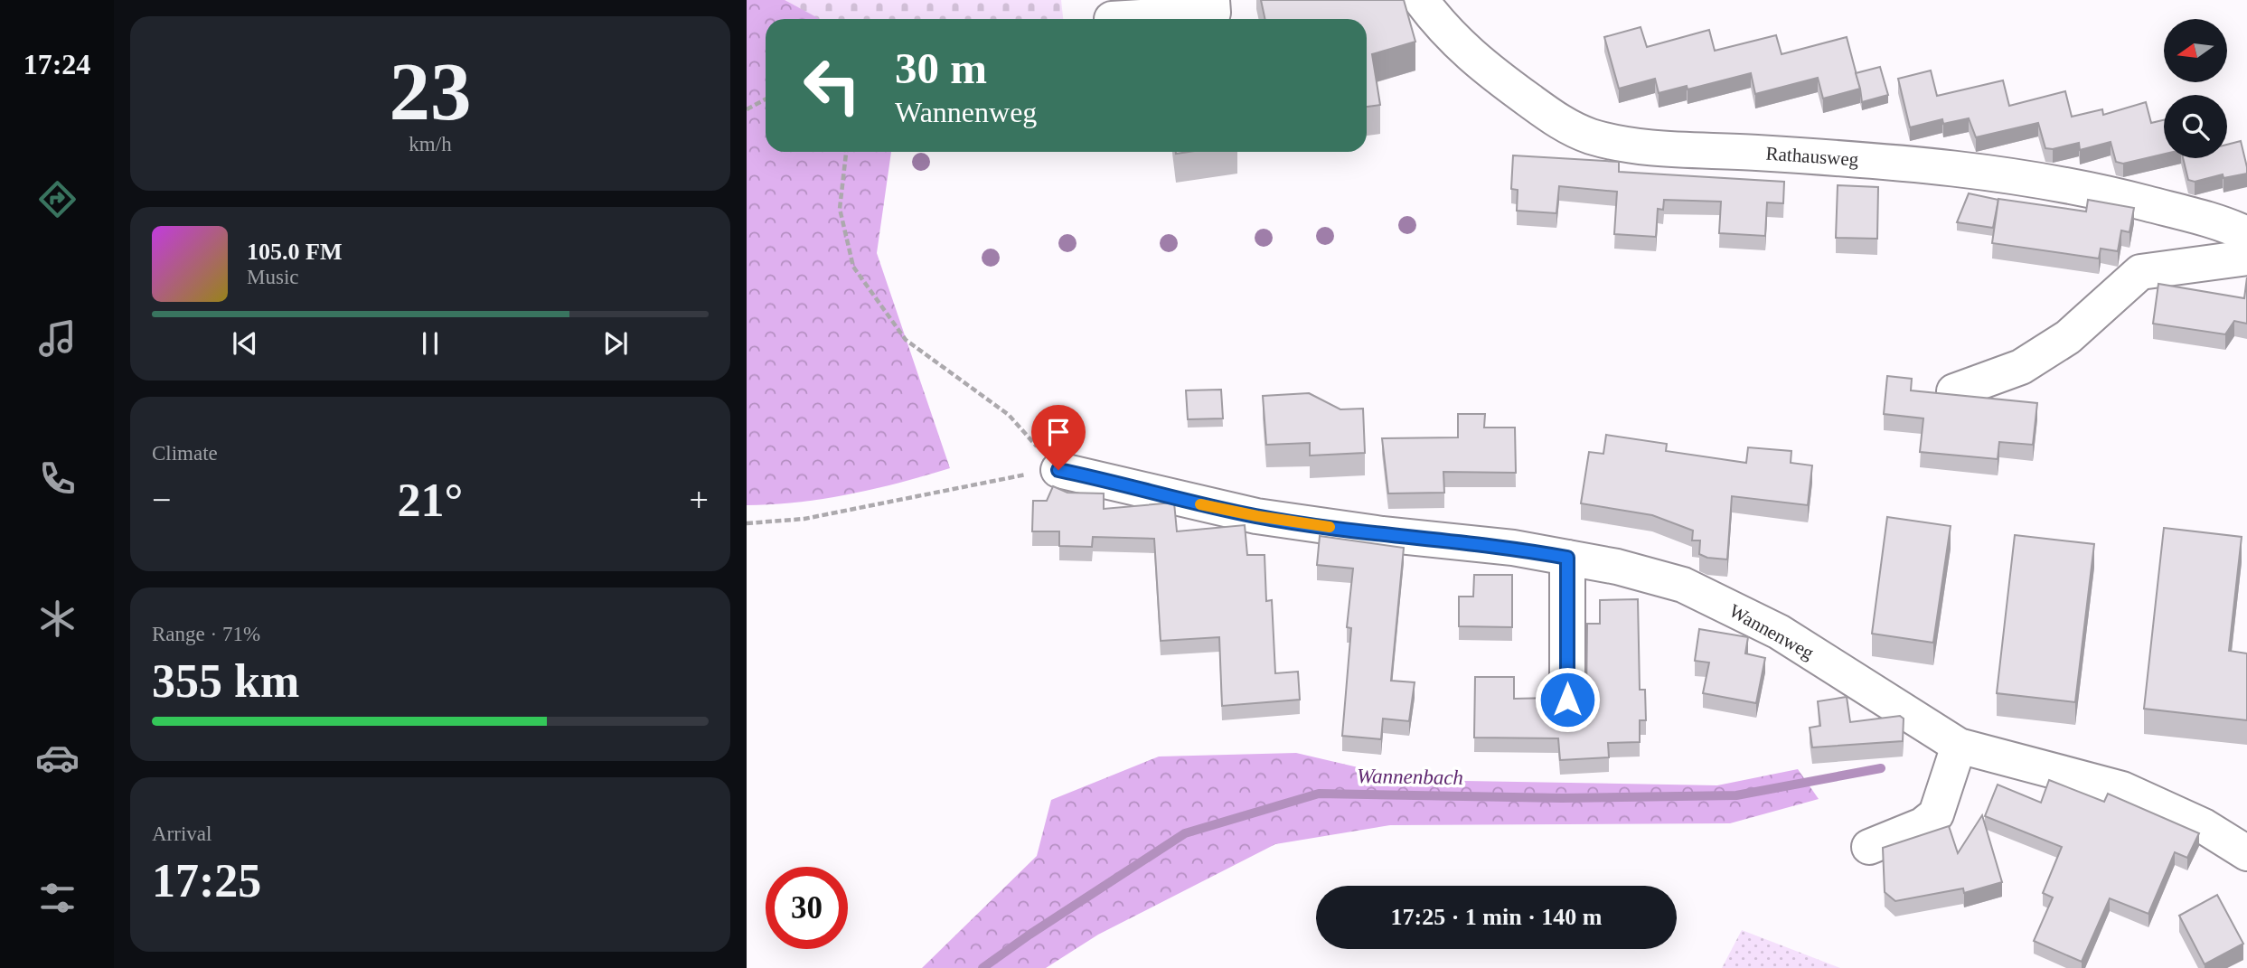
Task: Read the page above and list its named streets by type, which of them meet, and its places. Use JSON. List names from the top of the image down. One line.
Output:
{"streets":{"street":["Rathausweg","Wannenweg"]},"water":["Wannenbach"],"north":"left","page":{"tabs":"17:24","tile":[["23","km/h"],"Climate",["Range · 71%","355 km"],["Arrival","17:25"]],"turn":["30 m","Wannenweg"],"song":["105.0 FM","Music"],"heat":["−","21°","+"],"limit":"30","trip":"17:25 · 1 min · 140 m"}}
